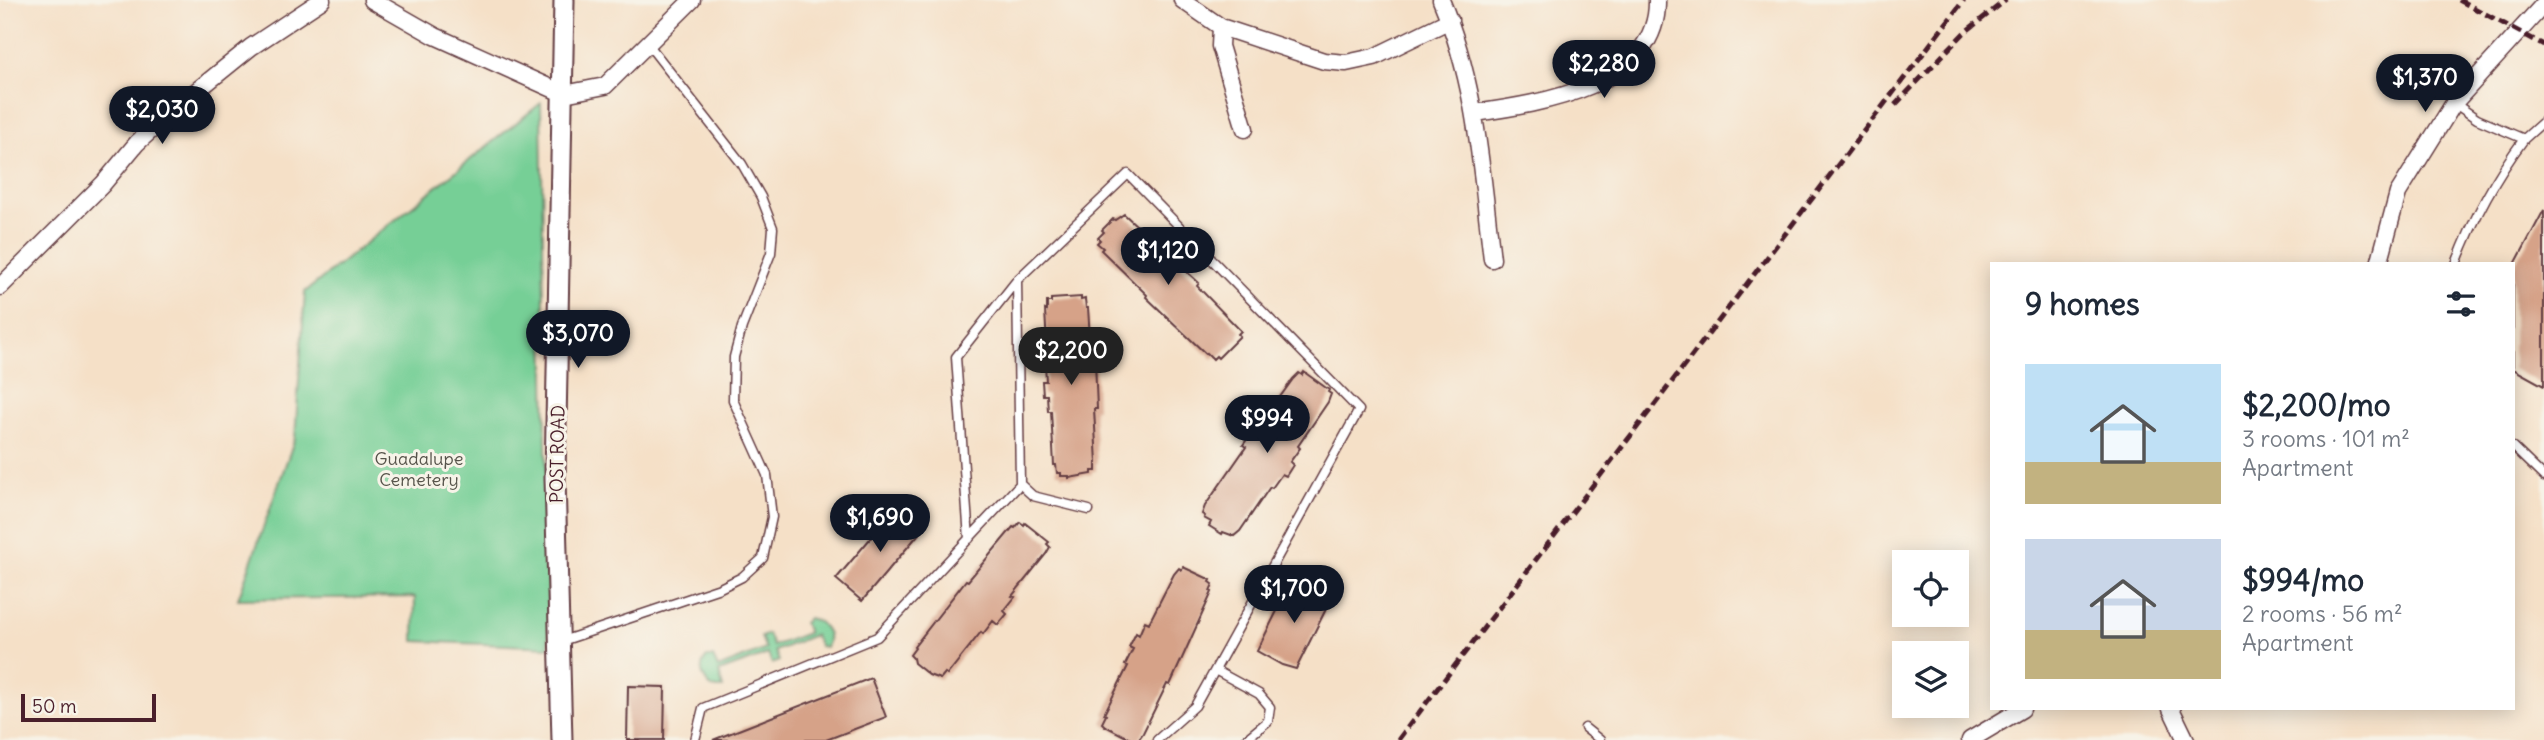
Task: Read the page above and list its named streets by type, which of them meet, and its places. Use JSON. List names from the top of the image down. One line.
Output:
{"streets":{"street":["POST ROAD"]},"parks":["Guadalupe Cemetery"],"scale_bar":"50 m","page":{"price":["$2,280","$1,370","$2,030","$1,120","$3,070","$2,200","$994","$1,690","$1,700"],"heading":"9 homes","list":[{"name":"$2,200/mo","note":"3 rooms · 101 m² · Apartment"},{"name":"$994/mo","note":"2 rooms · 56 m² · Apartment"}],"scale":"50 m"}}
